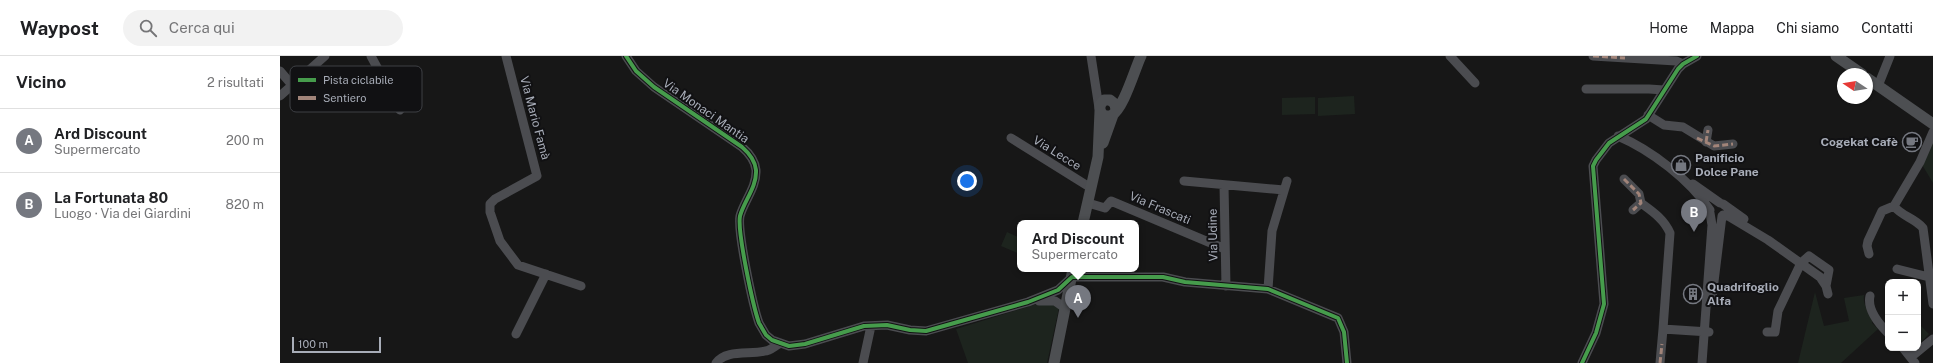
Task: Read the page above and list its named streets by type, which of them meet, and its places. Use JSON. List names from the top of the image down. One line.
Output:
{"streets":{"street":["Via Monaci Mantia","Via Mario Famà","Via Lecce","Via Frascati","Via Udine"]},"crossings":[["Via Frascati","Via Udine"]],"places":{"cafe":["Cogekat Cafè"],"shop":["Panificio Dolce Pane"],"building":["Quadrifoglio Alfa"]},"legend":["Pista ciclabile","Sentiero"],"scale_bar":"100 m","north":"left","page":{"header":"Waypost","search":"Cerca qui","nav":["Home","Mappa","Chi siamo","Contatti"],"heading":["Vicino","2 risultati"],"list":[{"mark":"A","name":"Ard Discount","note":"Supermercato","value":"200 m"},{"mark":"B","name":"La Fortunata 80","note":"Luogo · Via dei Giardini","value":"820 m"}],"pins":["B","A"],"popup":["Ard Discount","Supermercato"],"map_buttons":["+","−"],"scale":"100 m"}}
